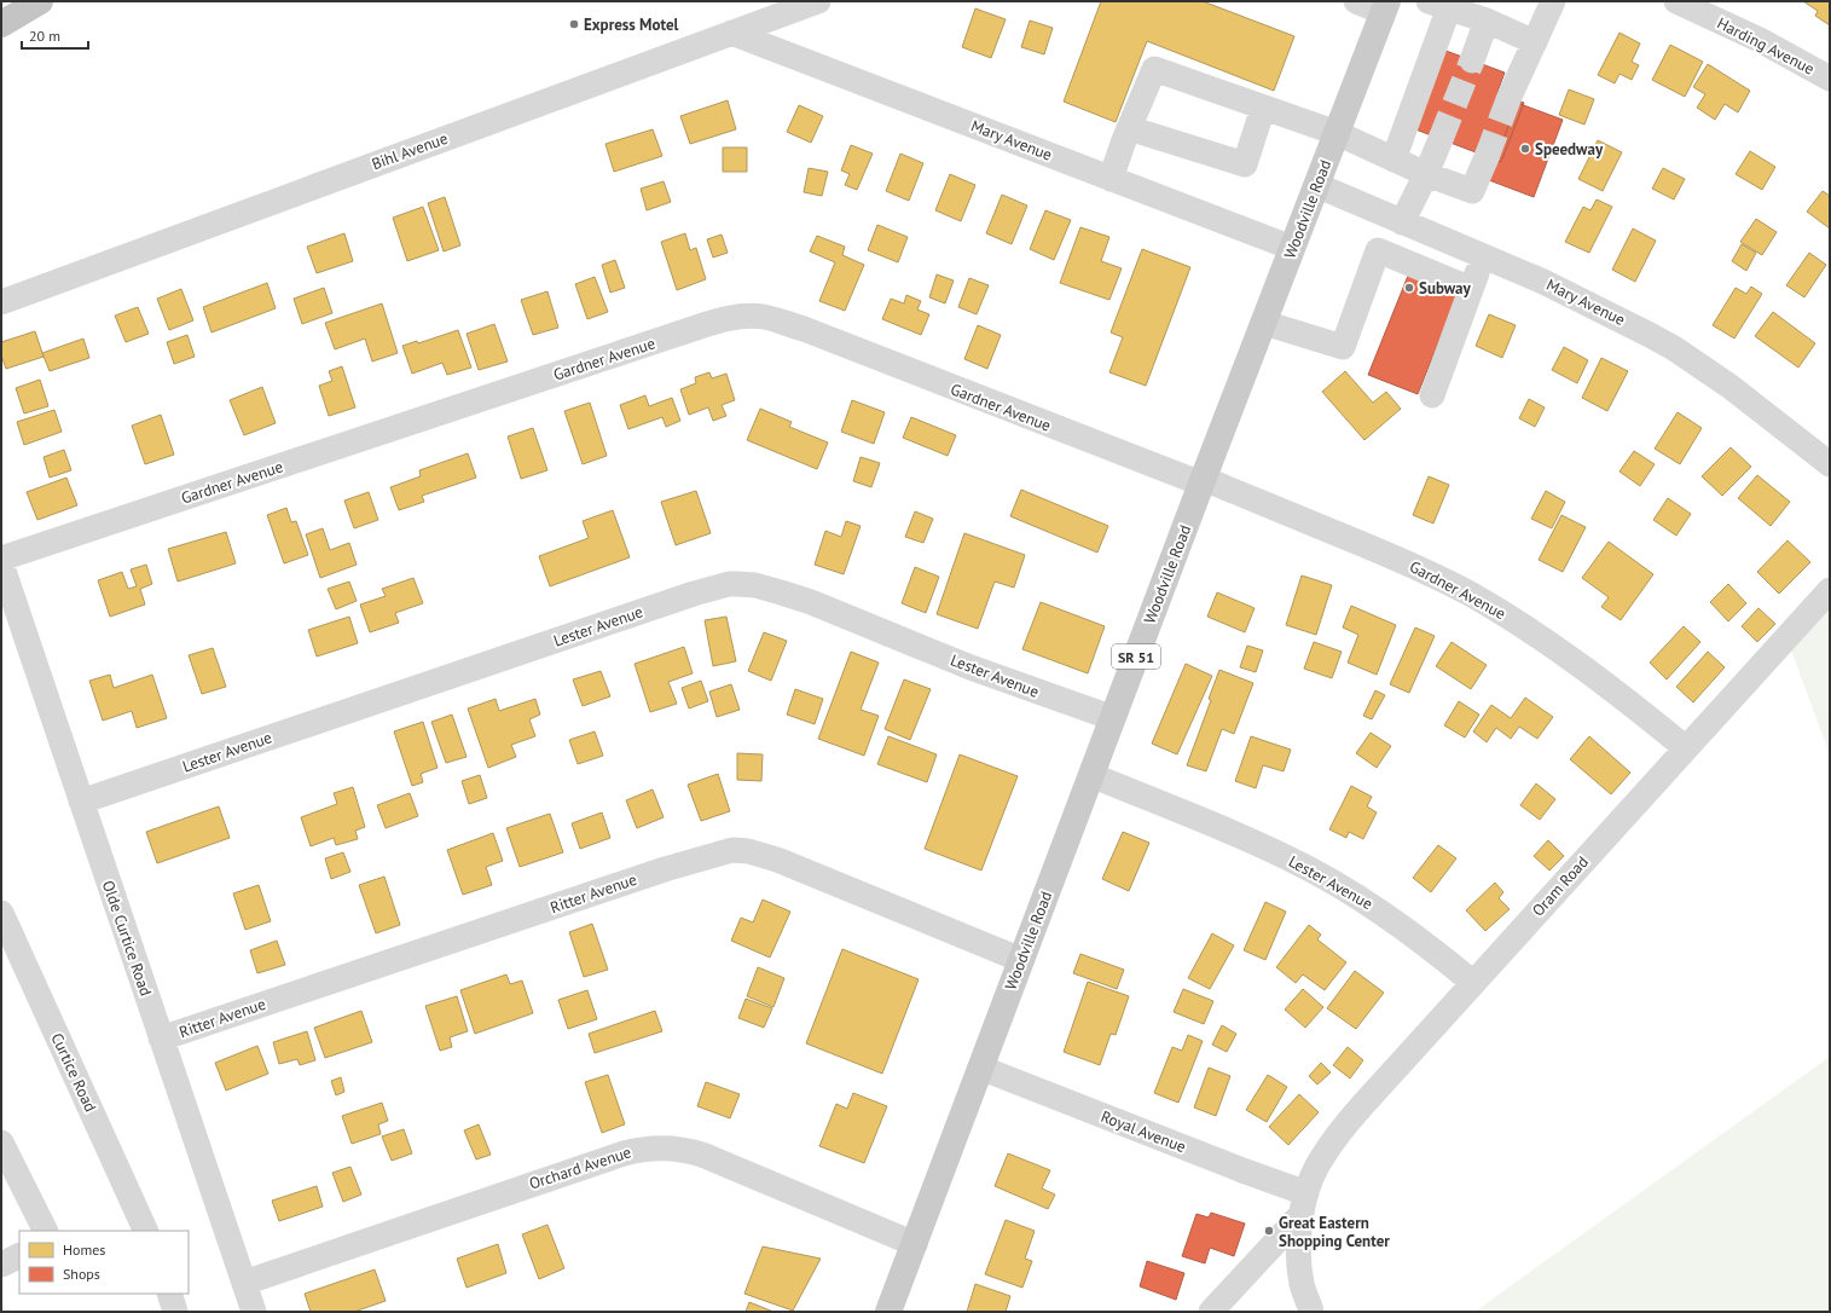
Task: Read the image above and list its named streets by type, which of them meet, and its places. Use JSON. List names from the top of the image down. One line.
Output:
{"streets":{"main road":["Woodville Road","SR 51"],"street":["Harding Avenue","Mary Avenue","Bihl Avenue","Gardner Avenue","Lester Avenue","Oram Road","Ritter Avenue","Olde Curtice Road","Curtice Road","Royal Avenue","Orchard Avenue"]},"crossings":[["Mary Avenue","Bihl Avenue"],["Mary Avenue","Woodville Road"],["Woodville Road","Gardner Avenue"],["Woodville Road","Lester Avenue"],["Woodville Road","Ritter Avenue"],["Woodville Road","Royal Avenue"],["Woodville Road","Orchard Avenue"],["Gardner Avenue","Oram Road"],["Lester Avenue","Oram Road"],["Lester Avenue","Olde Curtice Road"],["Oram Road","Royal Avenue"],["Ritter Avenue","Olde Curtice Road"],["Olde Curtice Road","Orchard Avenue"]],"places":["Express Motel","Speedway","Subway","Great Eastern Shopping Center"],"legend":["Homes","Shops"],"scale_bar":"20 m"}
